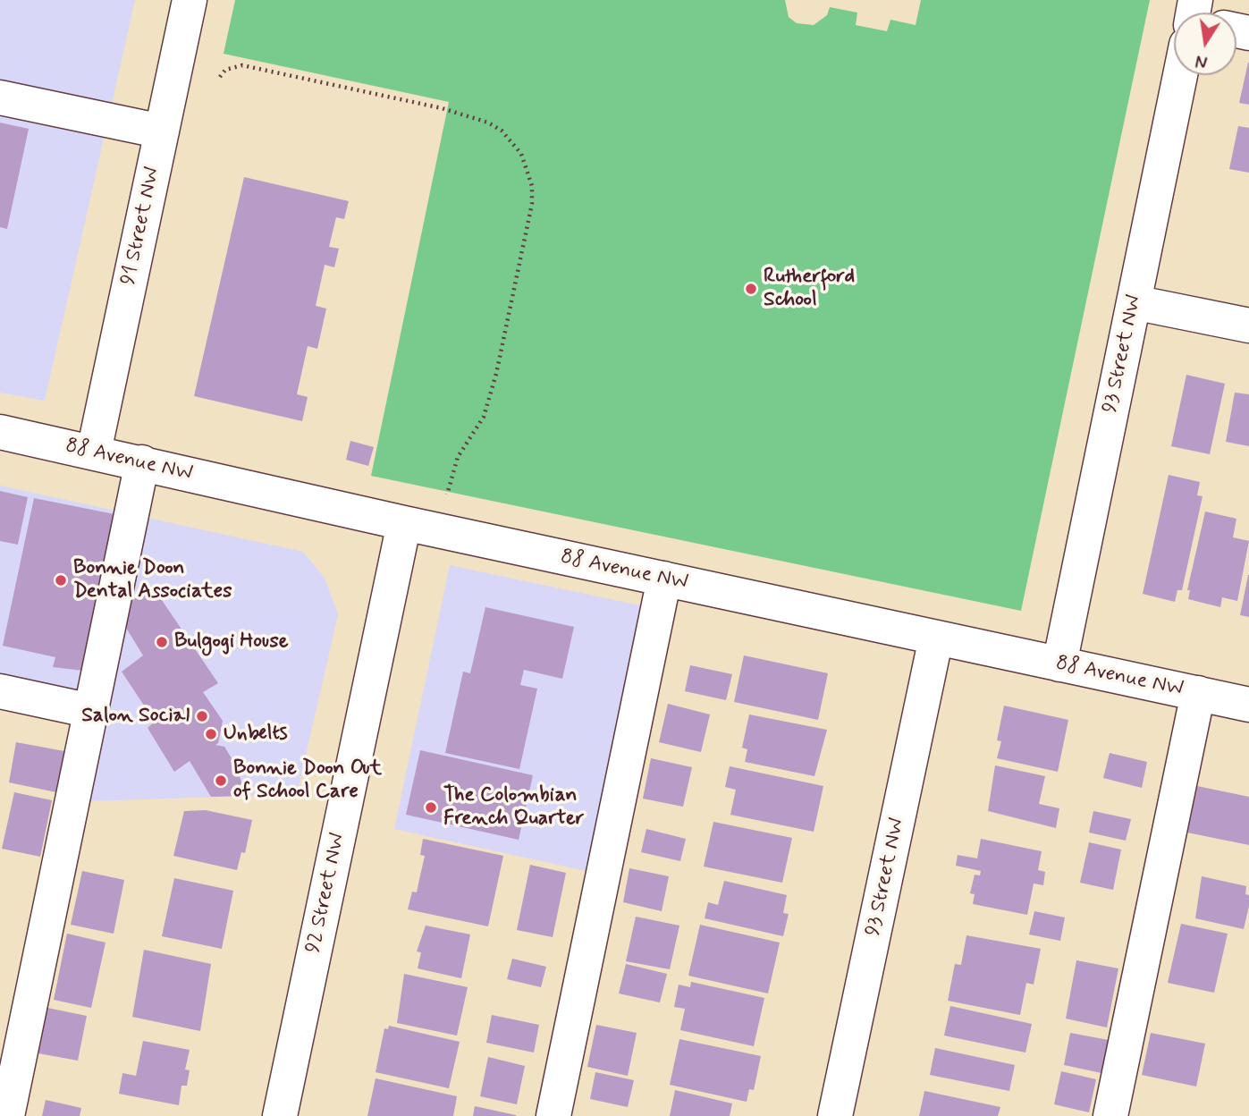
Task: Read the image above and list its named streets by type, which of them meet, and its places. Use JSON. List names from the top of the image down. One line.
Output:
{"streets":{"street":["91 Street NW","93 Street NW","88 Avenue NW","92 Street NW"]},"crossings":[["91 Street NW","88 Avenue NW"],["93 Street NW","88 Avenue NW"],["88 Avenue NW","92 Street NW"]],"places":["Rutherford School","Bonnie Doon Dental Associates","Bulgogi House","Salon Social","Unbelts","Bonnie Doon Out of School Care","The Colombian French Quarter"],"north":"bottom"}
